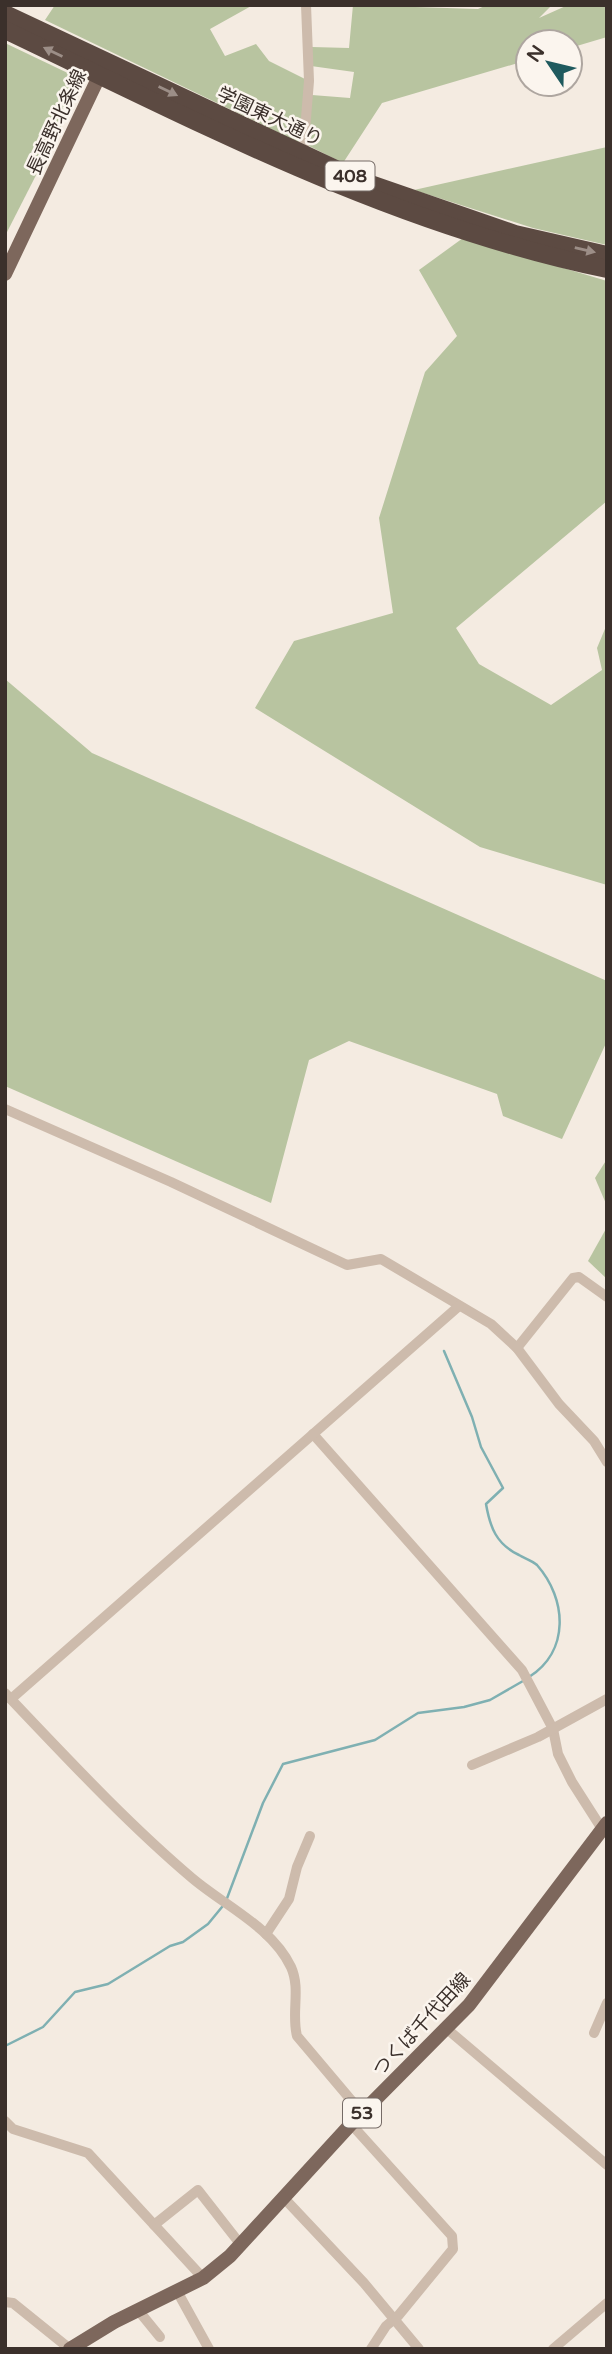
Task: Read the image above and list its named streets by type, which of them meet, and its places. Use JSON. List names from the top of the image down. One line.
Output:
{"streets":{"highway":["学園東大通り","408"],"main road":["長高野北条線","つくば千代田線","53"]},"crossings":[["学園東大通り","長高野北条線"]],"north":"top left"}
